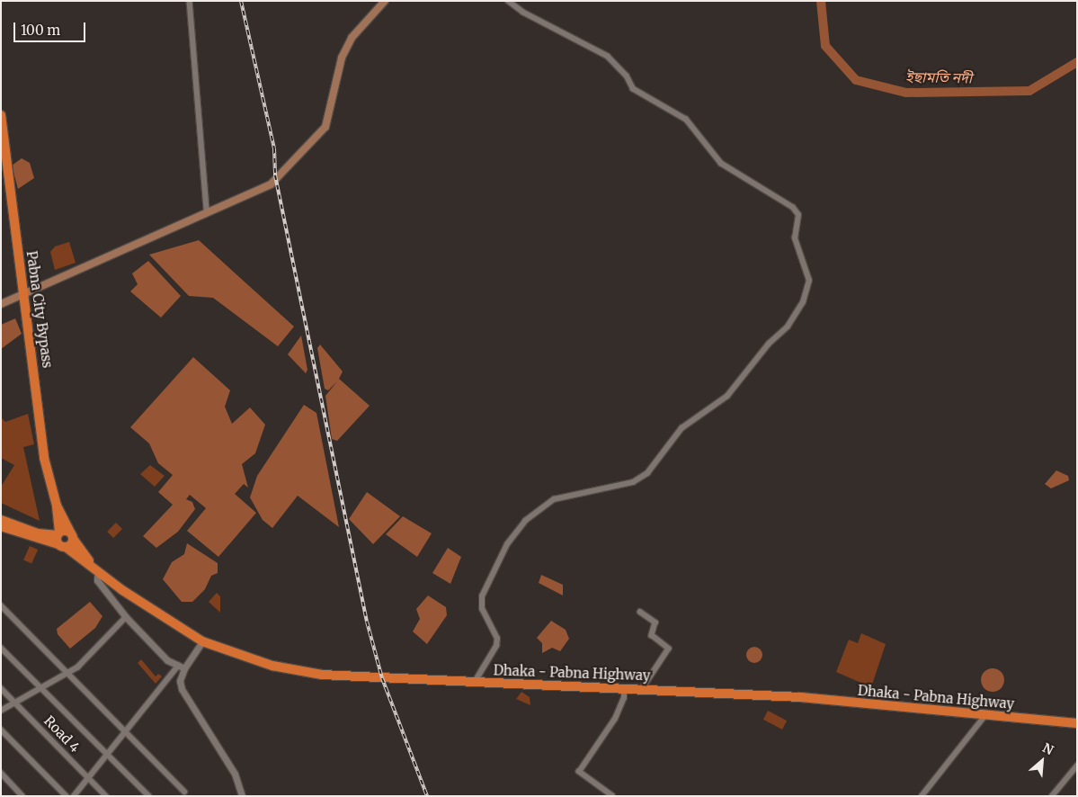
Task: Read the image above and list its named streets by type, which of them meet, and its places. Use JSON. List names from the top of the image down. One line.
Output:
{"streets":{"highway":["Pabna City Bypass","Dhaka - Pabna Highway"],"street":["Road 4"]},"crossings":[["Pabna City Bypass","Dhaka - Pabna Highway"]],"water":["ইছামতি নদী"],"scale_bar":"100 m","north":"top right"}
